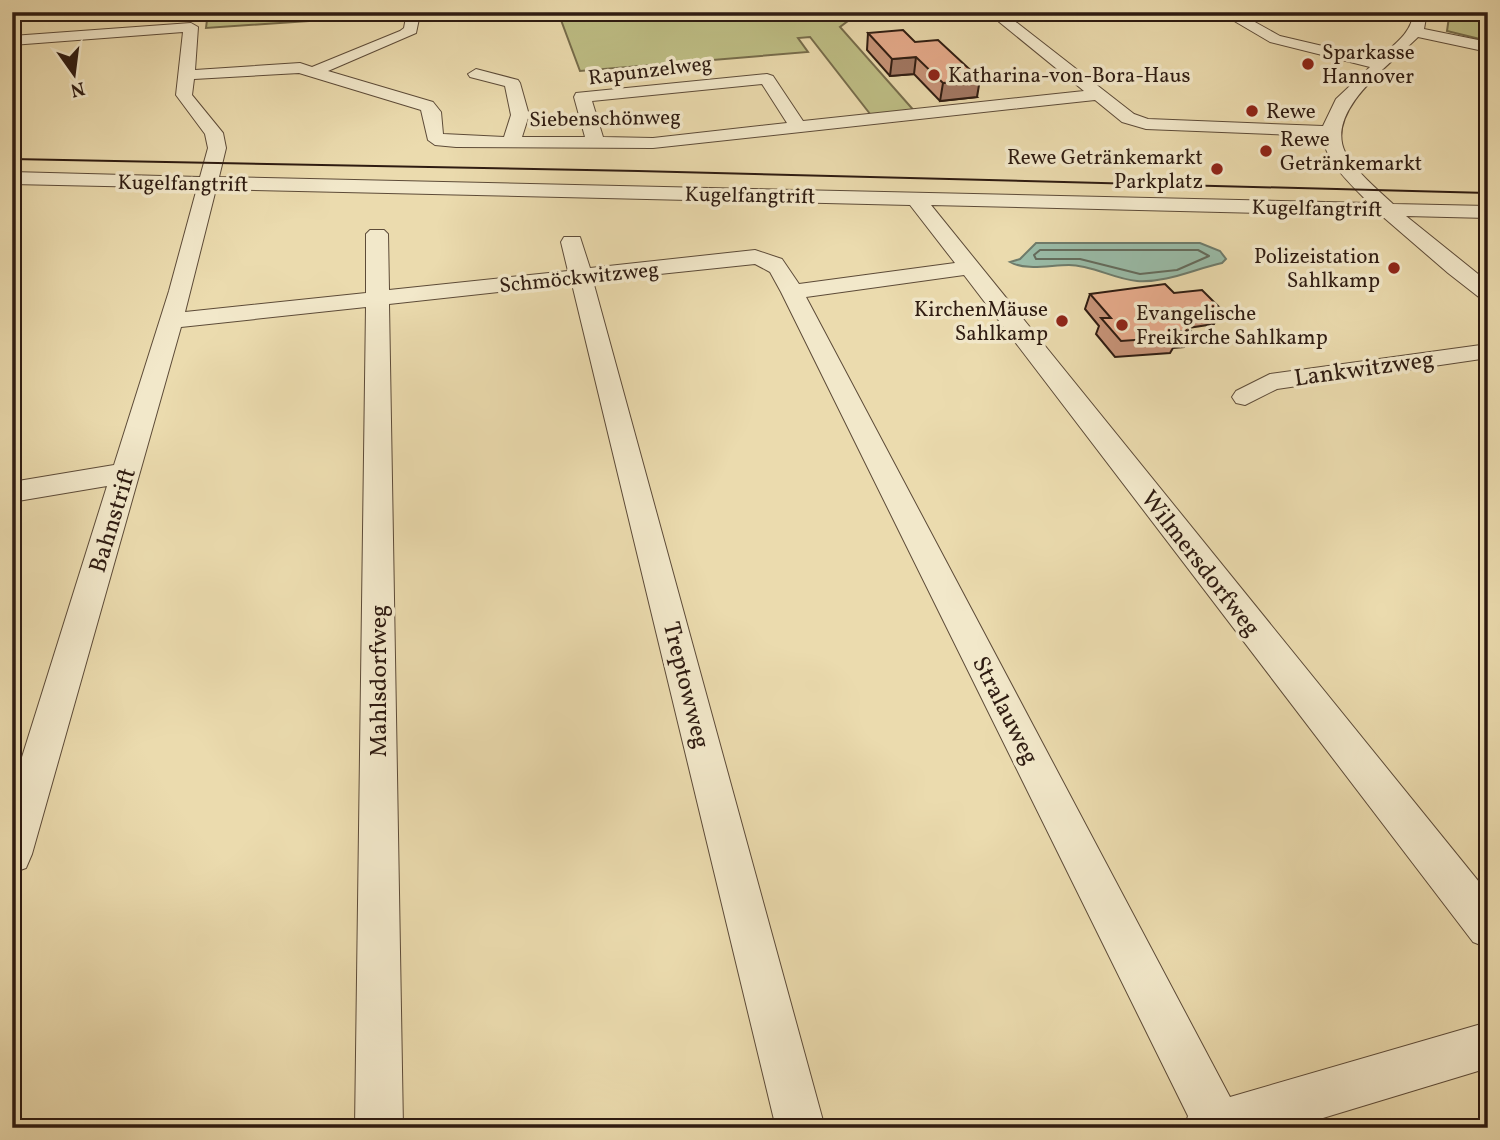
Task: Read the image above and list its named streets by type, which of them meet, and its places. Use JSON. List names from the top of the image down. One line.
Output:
{"streets":{"street":["Rapunzelweg","Siebenschönweg","Kugelfangtrift","Schmöckwitzweg","Lankwitzweg","Bahnstrift","Wilmersdorfweg","Mahlsdorfweg","Treptowweg","Stralauweg"]},"crossings":[["Rapunzelweg","Siebenschönweg"],["Siebenschönweg","Bahnstrift"],["Kugelfangtrift","Bahnstrift"],["Kugelfangtrift","Wilmersdorfweg"],["Schmöckwitzweg","Bahnstrift"],["Schmöckwitzweg","Mahlsdorfweg"],["Schmöckwitzweg","Treptowweg"],["Schmöckwitzweg","Stralauweg"]],"places":["Sparkasse Hannover","Katharina-von-Bora-Haus","Rewe","Rewe Getränkemarkt","Rewe Getränkemarkt Parkplatz","Polizeistation Sahlkamp","KirchenMäuse Sahlkamp","Evangelische Freikirche Sahlkamp"],"north":"bottom"}
